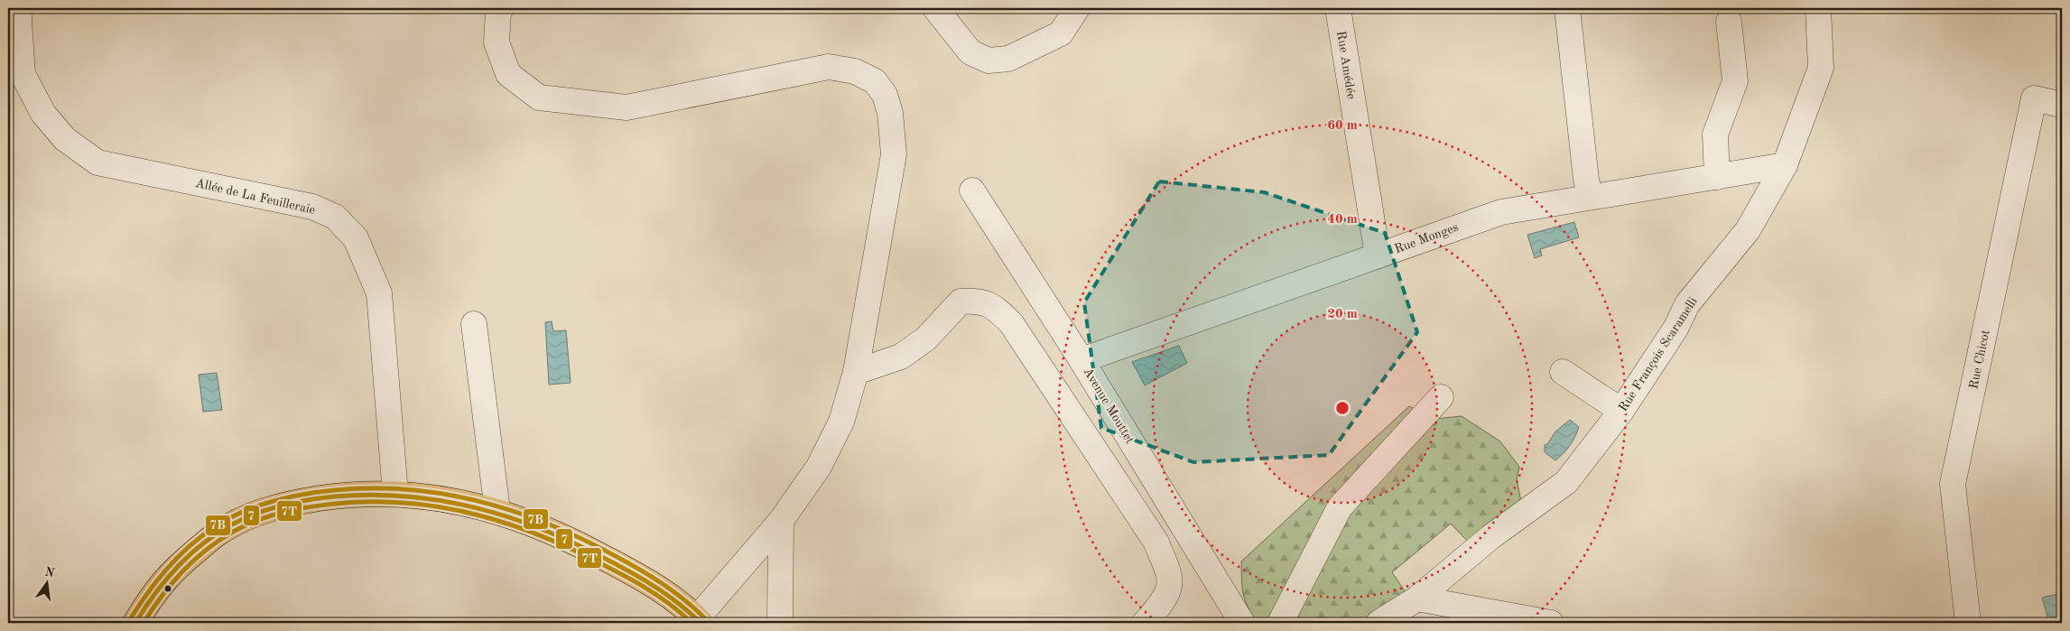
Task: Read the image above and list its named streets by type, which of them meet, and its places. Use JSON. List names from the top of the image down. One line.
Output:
{"streets":{"street":["Rue Amédée","Allée de La Feuilleraie","Rue Monges","Rue François Scaramelli","Rue Chicot","Avenue Mouttet"]},"crossings":[["Rue Amédée","Rue Monges"],["Rue Monges","Rue François Scaramelli"],["Rue Monges","Avenue Mouttet"]],"lines":["transit line 7B","transit line 7","transit line 7T"],"north":"top","rings":["60 m","40 m","20 m"]}
